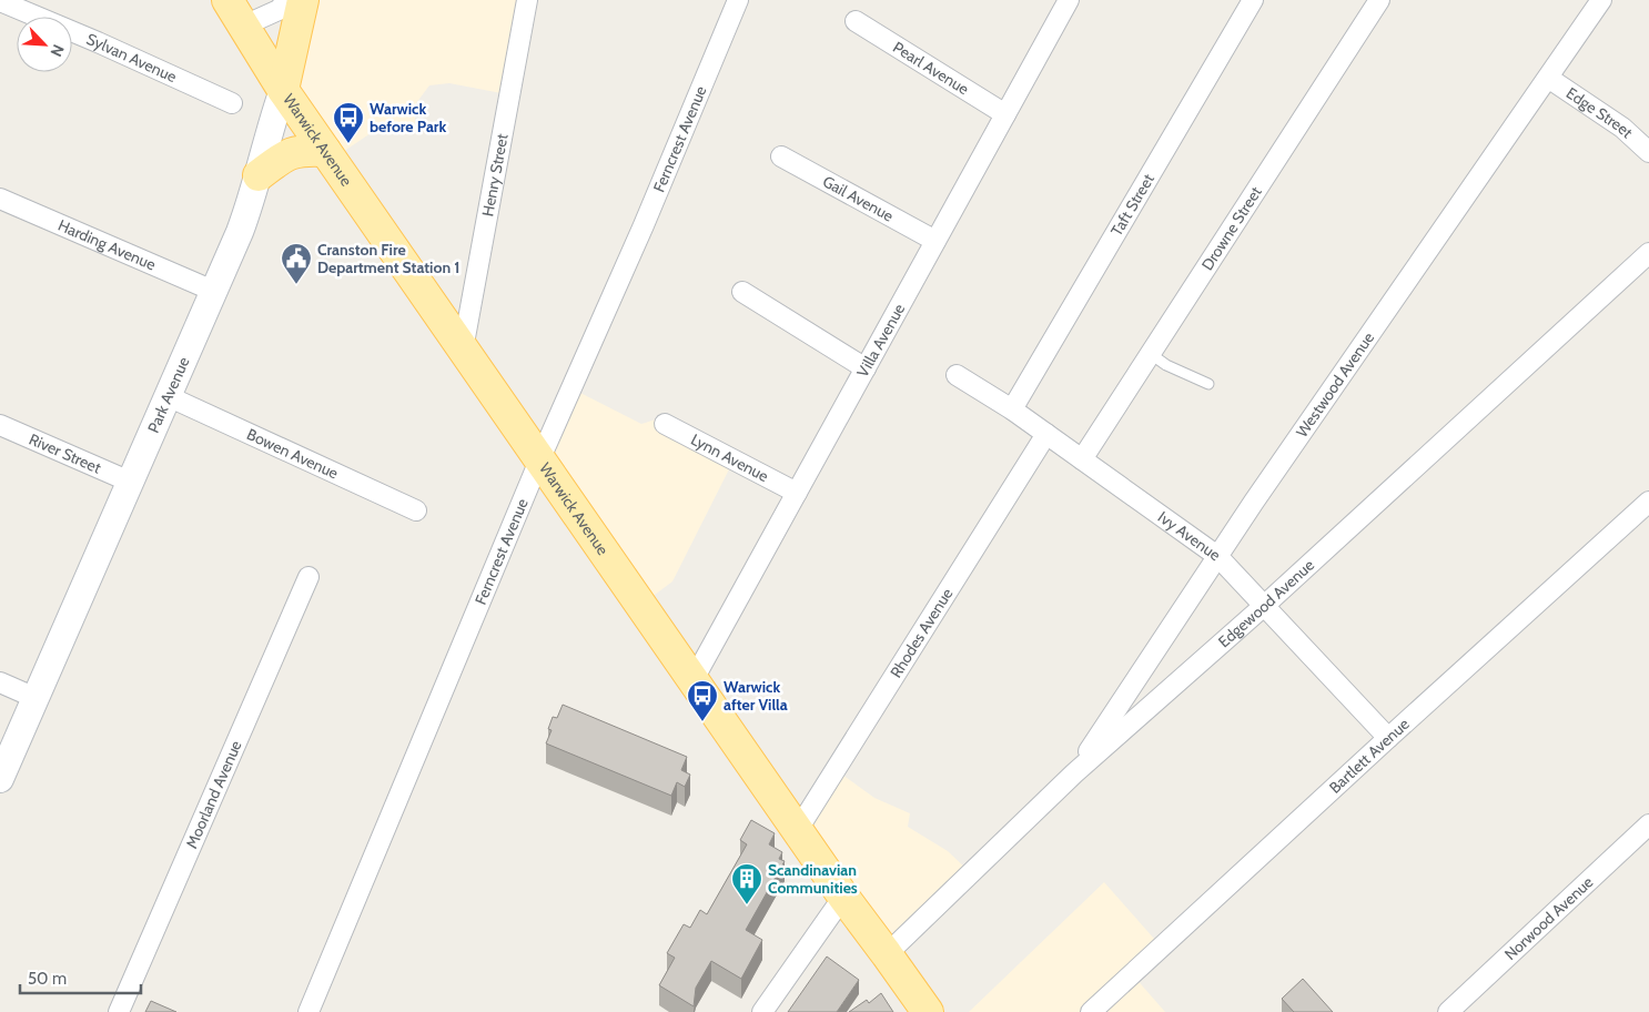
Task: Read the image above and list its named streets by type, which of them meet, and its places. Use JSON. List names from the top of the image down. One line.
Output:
{"streets":{"main road":["Warwick Avenue","Park Avenue"],"street":["Sylvan Avenue","Pearl Avenue","Edge Street","Ferncrest Avenue","Henry Street","Gail Avenue","Taft Street","Drowne Street","Harding Avenue","Villa Avenue","Westwood Avenue","River Street","Bowen Avenue","Lynn Avenue","Ivy Avenue","Edgewood Avenue","Rhodes Avenue","Bartlett Avenue","Moorland Avenue","Norwood Avenue"]},"crossings":[["Pearl Avenue","Villa Avenue"],["Edge Street","Westwood Avenue"],["Ferncrest Avenue","Warwick Avenue"],["Warwick Avenue","Henry Street"],["Warwick Avenue","Villa Avenue"],["Warwick Avenue","Park Avenue"],["Warwick Avenue","Edgewood Avenue"],["Warwick Avenue","Rhodes Avenue"],["Gail Avenue","Villa Avenue"],["Taft Street","Ivy Avenue"],["Drowne Street","Ivy Avenue"],["Harding Avenue","Park Avenue"],["Villa Avenue","Lynn Avenue"],["Westwood Avenue","Ivy Avenue"],["Westwood Avenue","Edgewood Avenue"],["Park Avenue","River Street"],["Park Avenue","Bowen Avenue"],["Ivy Avenue","Edgewood Avenue"],["Ivy Avenue","Rhodes Avenue"],["Ivy Avenue","Bartlett Avenue"]],"places":{"bus stop":["Warwick before Park","Warwick after Villa"],"public building":["Cranston Fire Department Station 1"],"building":["Scandinavian Communities"]},"scale_bar":"50 m","north":"bottom right"}
